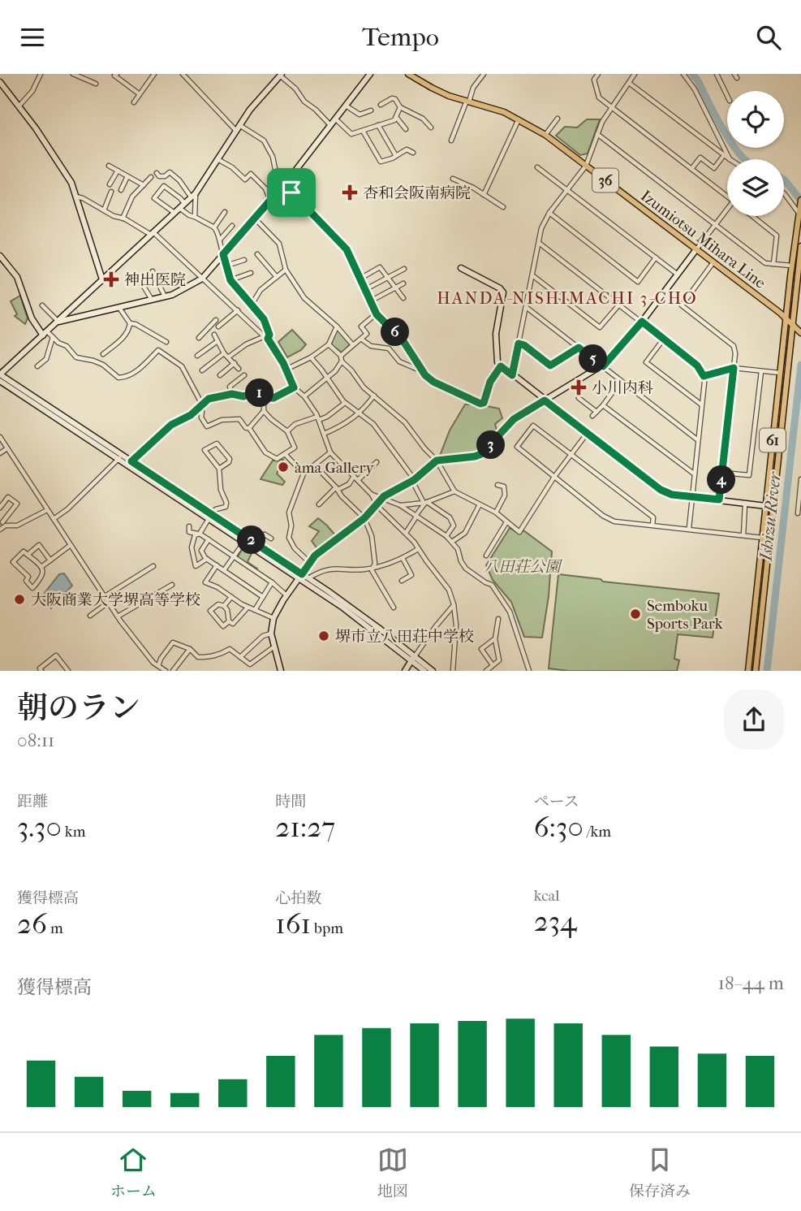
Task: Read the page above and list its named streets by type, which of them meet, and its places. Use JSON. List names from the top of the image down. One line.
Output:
{"streets":{"main road":["36","Izumiotsu Mihara Line","61"]},"crossings":[["Izumiotsu Mihara Line","61"]],"districts":["HANDA-NISHIMACHI 3-CHO"],"water":["Ishizu River"],"parks":["八田荘公園"],"places":{"health":["杏和会阪南病院","神出医院","小川内科"],"other":["àma Gallery","大阪商業大学堺高等学校","Semboku Sports Park","堺市立八田荘中学校"]},"page":{"header":"Tempo","pins":["6","5","1","3","4","2"],"heading":["朝のラン","08:11"],"stats":[["距離","3.30 km"],["時間","21:27"],["ペース","6:30 /km"],["獲得標高","26 m"],["心拍数","161 bpm"],["kcal","234"]],"chart":["獲得標高","18–44 m"],"tabs":["ホーム","地図","保存済み"]}}
